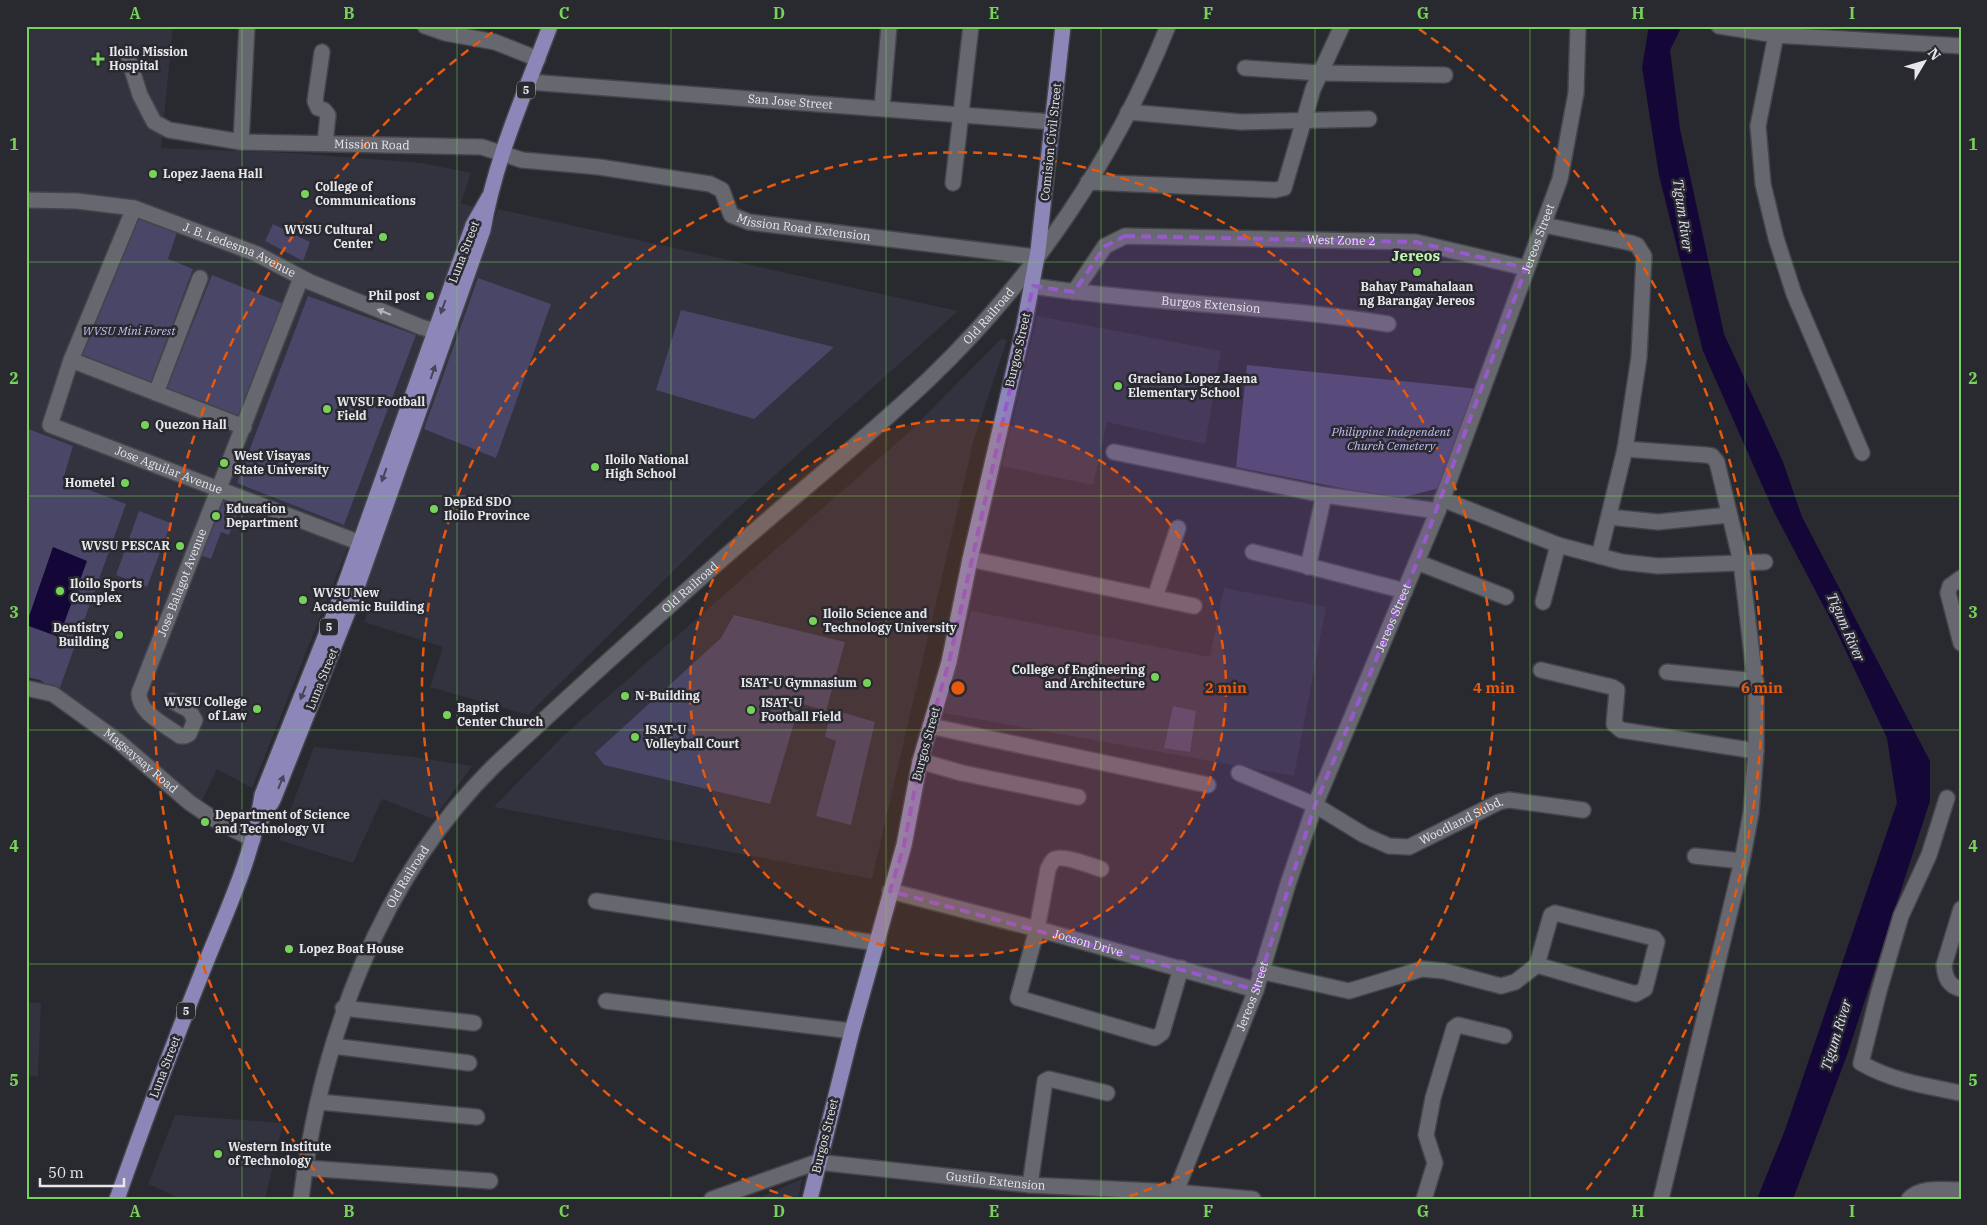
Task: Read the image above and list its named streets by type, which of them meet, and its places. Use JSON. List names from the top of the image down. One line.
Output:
{"streets":{"main road":["5","Comision Civil Street","Luna Street","Burgos Street"],"street":["San Jose Street","Mission Road","Mission Road Extension","Jereos Street","West Zone 2","J. B. Ledesma Avenue","Burgos Extension","Old Railroad","Jose Aguilar Avenue","Jose Balagot Avenue","Magsaysay Road","Woodland Subd.","Jocson Drive","Gustilo Extension"]},"crossings":[["5","San Jose Street"],["5","Mission Road"],["5","Mission Road Extension"],["5","Luna Street"],["San Jose Street","Comision Civil Street"],["Comision Civil Street","Mission Road Extension"],["Comision Civil Street","Old Railroad"],["Comision Civil Street","Burgos Street"],["Mission Road","Mission Road Extension"],["Mission Road","Luna Street"],["Mission Road Extension","Luna Street"],["Mission Road Extension","Old Railroad"],["Mission Road Extension","Burgos Street"],["Jereos Street","West Zone 2"],["Jereos Street","Woodland Subd."],["Jereos Street","Jocson Drive"],["Jereos Street","Gustilo Extension"],["West Zone 2","Burgos Extension"],["J. B. Ledesma Avenue","Luna Street"],["J. B. Ledesma Avenue","Jose Balagot Avenue"],["Luna Street","Jose Aguilar Avenue"],["Luna Street","Magsaysay Road"],["Burgos Extension","Burgos Street"],["Old Railroad","Burgos Street"],["Burgos Street","Gustilo Extension"],["Jose Aguilar Avenue","Jose Balagot Avenue"]],"districts":["Jereos"],"water":["Tigum River"],"parks":["WVSU Mini Forest","Philippine Independent Church Cemetery"],"places":{"health":["Iloilo Mission Hospital"],"other":["Lopez Jaena Hall","College of Communications","WVSU Cultural Center","Bahay Pamahalaan ng Barangay Jereos","Phil post","Graciano Lopez Jaena Elementary School","WVSU Football Field","Quezon Hall","West Visayas State University","Iloilo National High School","Hometel","DepEd SDO Iloilo Province","Education Department","WVSU PESCAR","Iloilo Sports Complex","WVSU New Academic Building","Iloilo Science and Technology University","Dentistry Building","College of Engineering and Architecture","ISAT-U Gymnasium","N-Building","WVSU College of Law","ISAT-U Football Field","Baptist Center Church","ISAT-U Volleyball Court","Department of Science and Technology VI","Lopez Boat House","Western Institute of Technology"]},"scale_bar":"50 m","north":"top right","grid":{"columns":["A","B","C","D","E","F","G","H","I"],"rows":["1","2","3","4","5"]},"rings":["2 min","4 min","6 min"]}
